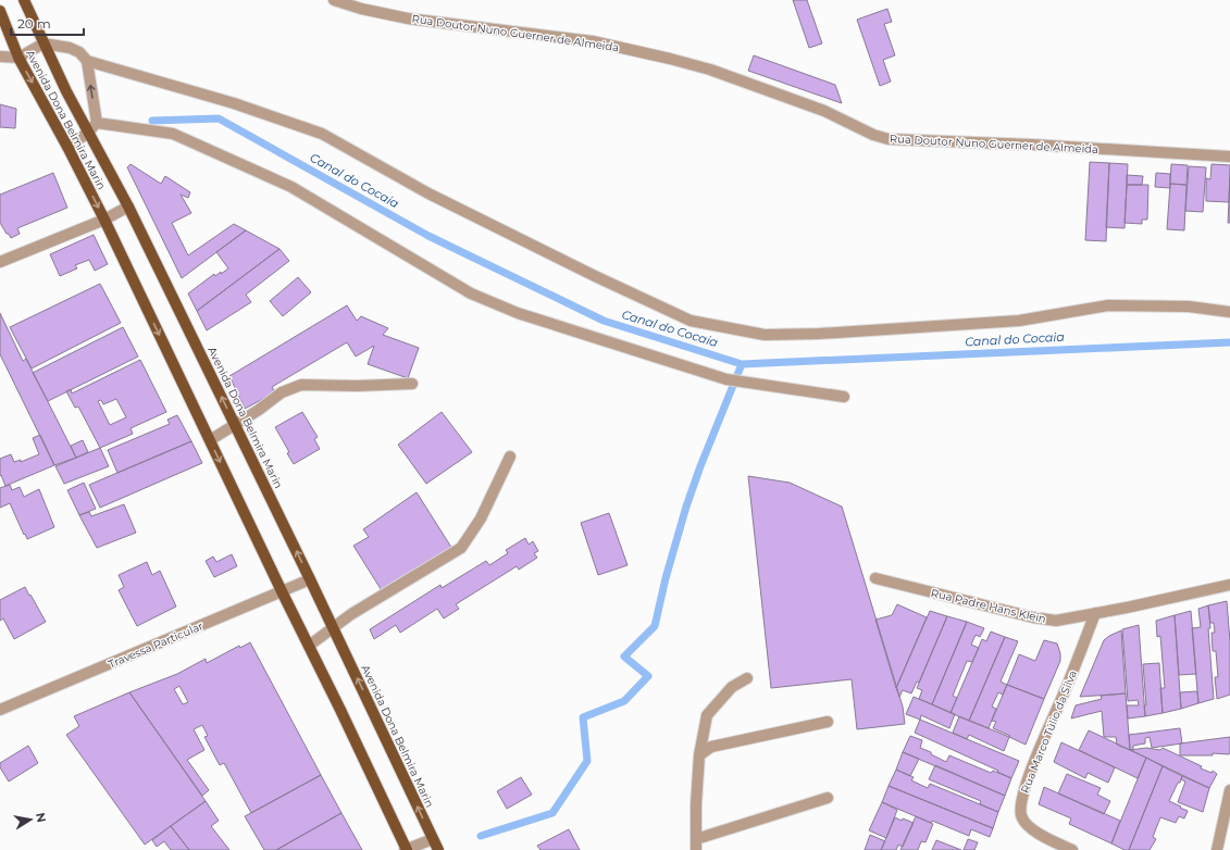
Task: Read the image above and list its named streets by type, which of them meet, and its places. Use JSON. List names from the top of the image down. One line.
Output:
{"streets":{"main road":["Avenida Dona Belmira Marin"],"street":["Rua Doutor Nuno Guerner de Almeida","Rua Padre Hans Klein","Travessa Particular","Rua Marco Túlio da Silva"]},"crossings":[["Avenida Dona Belmira Marin","Travessa Particular"],["Rua Padre Hans Klein","Rua Marco Túlio da Silva"]],"water":["Canal do Cocaia"],"scale_bar":"20 m","north":"right"}
